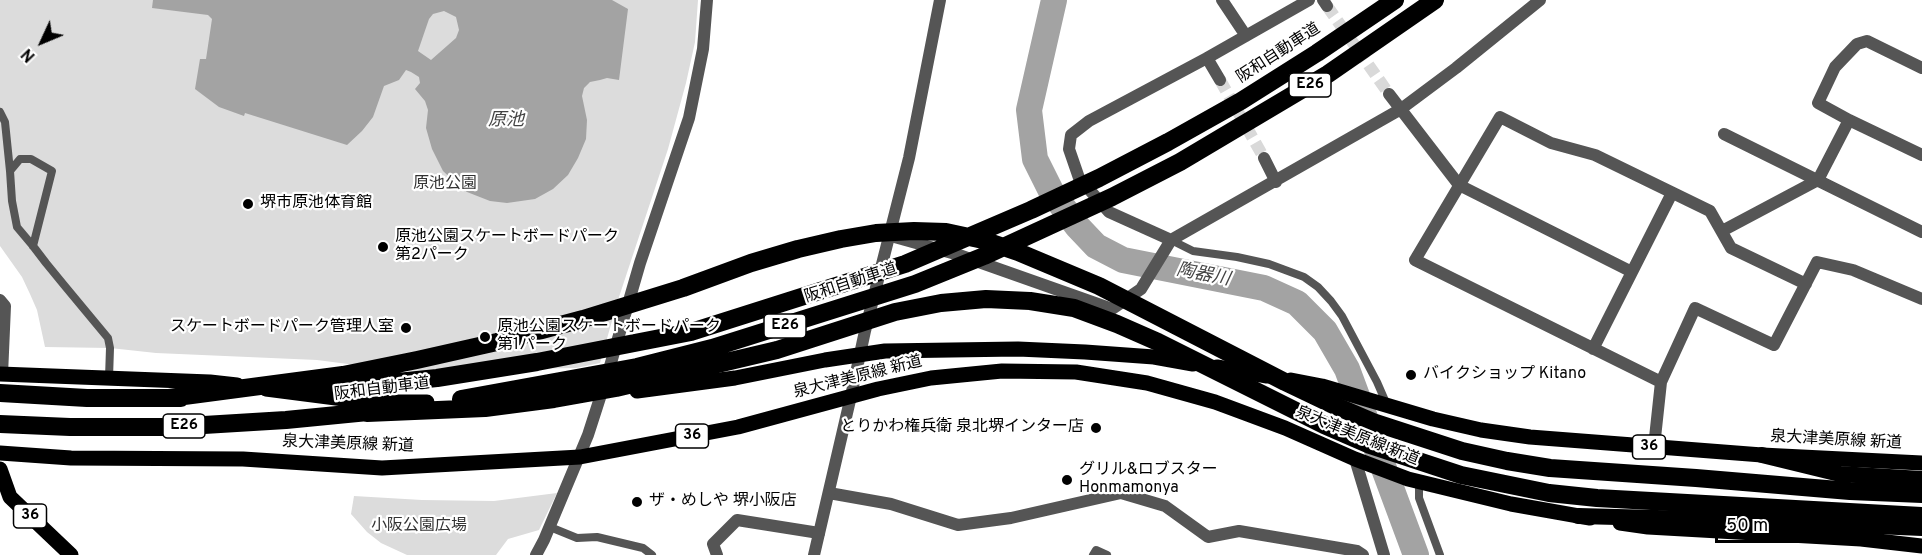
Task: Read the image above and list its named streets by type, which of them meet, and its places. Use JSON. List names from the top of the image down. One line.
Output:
{"streets":{"highway":["阪和自動車道","E26"],"main road":["泉大津美原線 新道","36"]},"crossings":[["阪和自動車道","泉大津美原線 新道"]],"water":["原池","陶器川"],"parks":["原池公園","小阪公園広場"],"places":["堺市原池体育館","原池公園スケートボードパーク 第2パーク","スケートボードパーク管理人室","原池公園スケートボードパーク 第1パーク","バイクショップ Kitano","とりかわ権兵衛 泉北堺インター店","グリル&ロブスター Honmamonya","ザ・めしや 堺小阪店"],"scale_bar":"50 m","north":"bottom left"}
